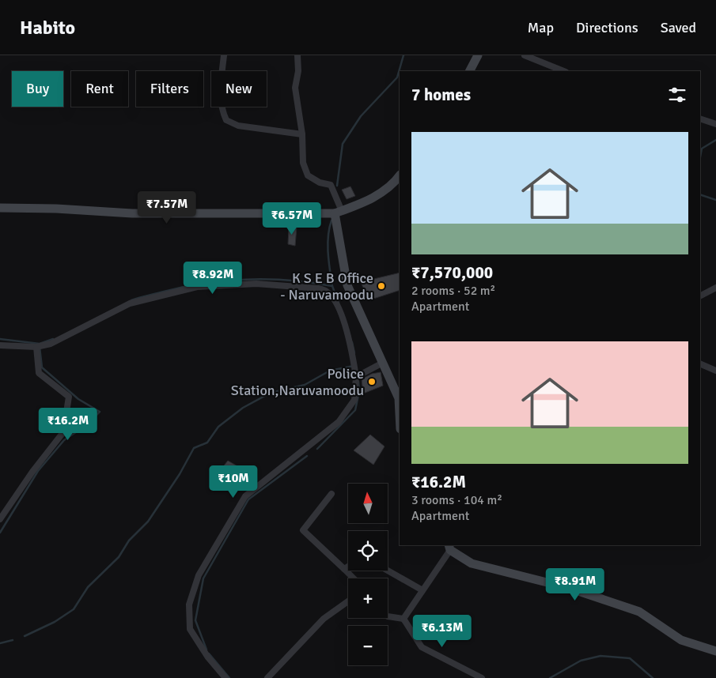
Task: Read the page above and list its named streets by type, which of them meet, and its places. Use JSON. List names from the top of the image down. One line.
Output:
{"places":["K S E B Office - Naruvamoodu","Police Station,Naruvamoodu"],"north":"top","page":{"header":"Habito","nav":["Map","Directions","Saved"],"chip":["Buy","Rent","Filters","New"],"heading":"7 homes","list":[{"name":"₹7,570,000","note":"2 rooms · 52 m² · Apartment"},{"name":"₹16.2M","note":"3 rooms · 104 m² · Apartment"}],"price":["₹7.57M","₹6.57M","₹8.92M","₹16.2M","₹10M","₹8.91M","₹6.13M"],"map_buttons":["+","−"]}}
